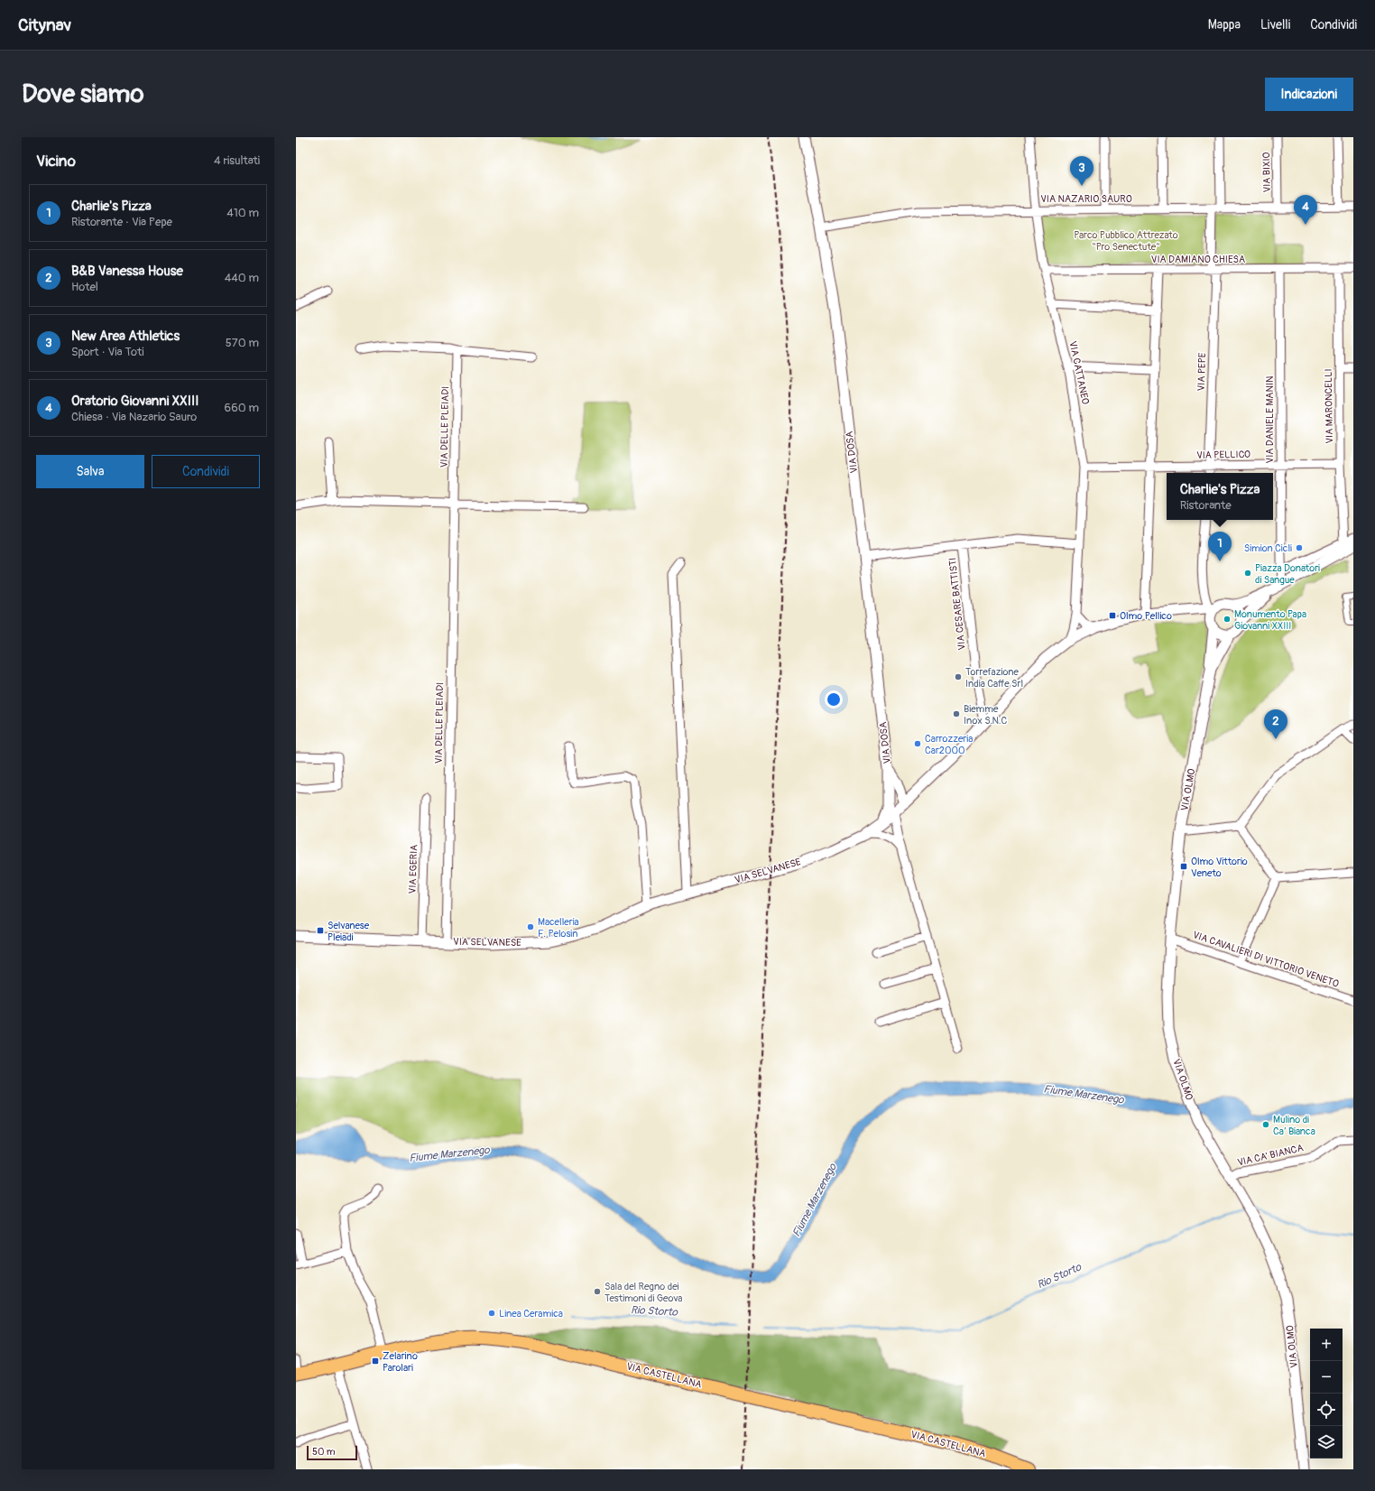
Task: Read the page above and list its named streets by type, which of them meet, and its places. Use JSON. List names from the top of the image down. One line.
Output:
{"streets":{"main road":["VIA CASTELLANA"],"street":["VIA BIXIO","VIA NAZARIO SAURO","VIA DAMIANO CHIESA","VIA PEPE","VIA CATTANEO","VIA MARONCELLI","VIA DANIELE MANIN","VIA DELLE PLEIADI","VIA DOSA","VIA PELLICO","VIA CESARE BATTISTI","VIA OLMO","VIA EGERIA","VIA SELVANESE","VIA CAVALIERI DI VITTORIO VENETO","VIA CA' BIANCA"]},"crossings":[["VIA BIXIO","VIA NAZARIO SAURO"],["VIA NAZARIO SAURO","VIA PEPE"],["VIA NAZARIO SAURO","VIA CATTANEO"],["VIA NAZARIO SAURO","VIA DOSA"],["VIA DAMIANO CHIESA","VIA PEPE"],["VIA DAMIANO CHIESA","VIA CATTANEO"],["VIA DAMIANO CHIESA","VIA MARONCELLI"],["VIA DAMIANO CHIESA","VIA DANIELE MANIN"],["VIA PEPE","VIA PELLICO"],["VIA CATTANEO","VIA PELLICO"],["VIA CATTANEO","VIA CESARE BATTISTI"],["VIA CATTANEO","VIA SELVANESE"],["VIA MARONCELLI","VIA PELLICO"],["VIA MARONCELLI","VIA OLMO"],["VIA DANIELE MANIN","VIA PELLICO"],["VIA DANIELE MANIN","VIA OLMO"],["VIA DELLE PLEIADI","VIA SELVANESE"],["VIA DOSA","VIA CESARE BATTISTI"],["VIA DOSA","VIA SELVANESE"],["VIA CESARE BATTISTI","VIA SELVANESE"],["VIA OLMO","VIA SELVANESE"],["VIA OLMO","VIA CAVALIERI DI VITTORIO VENETO"],["VIA OLMO","VIA CA' BIANCA"],["VIA EGERIA","VIA SELVANESE"]],"water":["Fiume Marzenego","Rio Storto"],"parks":["Parco Pubblico Attrezato \"Pro Senectute\""],"places":{"other":["Simion Cicli","Piazza Donatori di Sangue","Monumento Papa Giovanni XXIII","Torrefazione India Caffe Srl","Biemme Inox S.N.C","Carrozzeria Car2000","Macelleria F. Pelosin","Mulino di Ca’ Bianca","Sala del Regno dei Testimoni di Geova","Linea Ceramica"],"transit":["Olmo Pellico","Olmo Vittorio Veneto","Selvanese Pleiadi","Zelarino Parolari"]},"scale_bar":"50 m","page":{"header":"Citynav","nav":["Mappa","Livelli","Condividi"],"buttons":["Indicazioni",["Salva","Condividi"]],"title":"Dove siamo","heading":["Vicino","4 risultati"],"pins":["3","4","1","2"],"list":[{"mark":"1","name":"Charlie's Pizza","note":"Ristorante · Via Pepe","value":"410 m"},{"mark":"2","name":"B&B Vanessa House","note":"Hotel","value":"440 m"},{"mark":"3","name":"New Area Athletics","note":"Sport · Via Toti","value":"570 m"},{"mark":"4","name":"Oratorio Giovanni XXIII","note":"Chiesa · Via Nazario Sauro","value":"660 m"}],"popup":["Charlie's Pizza","Ristorante"],"map_buttons":["+","−"],"scale":"50 m"}}
